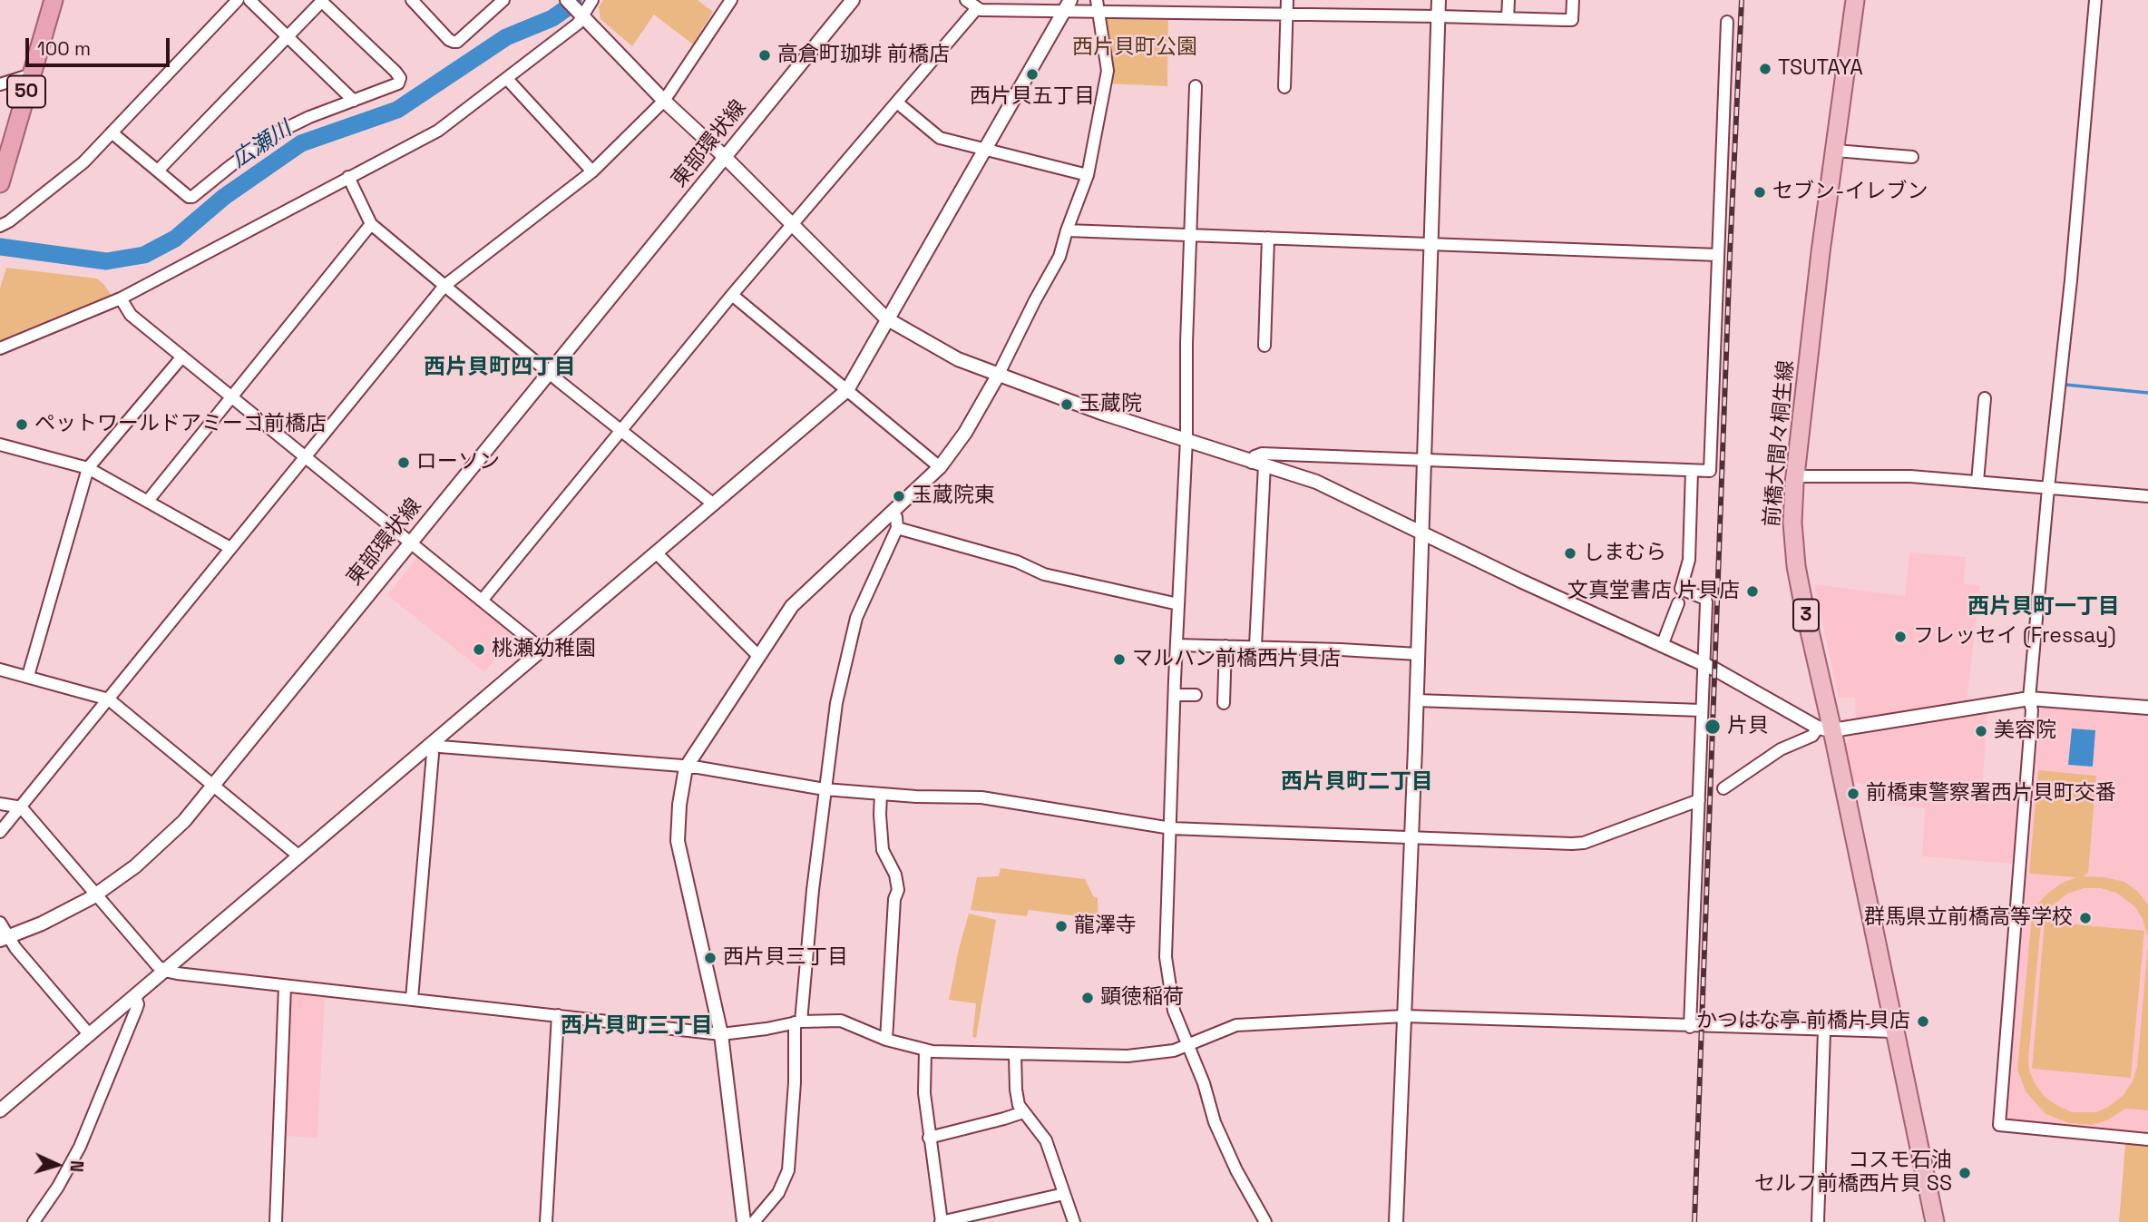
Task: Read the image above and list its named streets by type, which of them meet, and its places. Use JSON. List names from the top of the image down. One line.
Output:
{"streets":{"highway":["50"],"main road":["前橋大間々桐生線","3"],"street":["東部環状線"]},"districts":["西片貝町四丁目","西片貝町一丁目","西片貝町二丁目","西片貝町三丁目"],"water":["広瀬川"],"parks":["西片貝町公園"],"places":["高倉町珈琲 前橋店","TSUTAYA","西片貝五丁目","セブン-イレブン","玉蔵院","ペットワールドアミーゴ前橋店","ローソン","玉蔵院東","しまむら","文真堂書店 片貝店","フレッセイ (Fressay)","桃瀬幼稚園","マルハン前橋西片貝店","片貝","美容院","前橋東警察署西片貝町交番","群馬県立前橋高等学校","龍澤寺","西片貝三丁目","顕徳稲荷","かつはな亭 前橋片貝店","コスモ石油 セルフ前橋西片貝 SS"],"scale_bar":"100 m","north":"right"}
